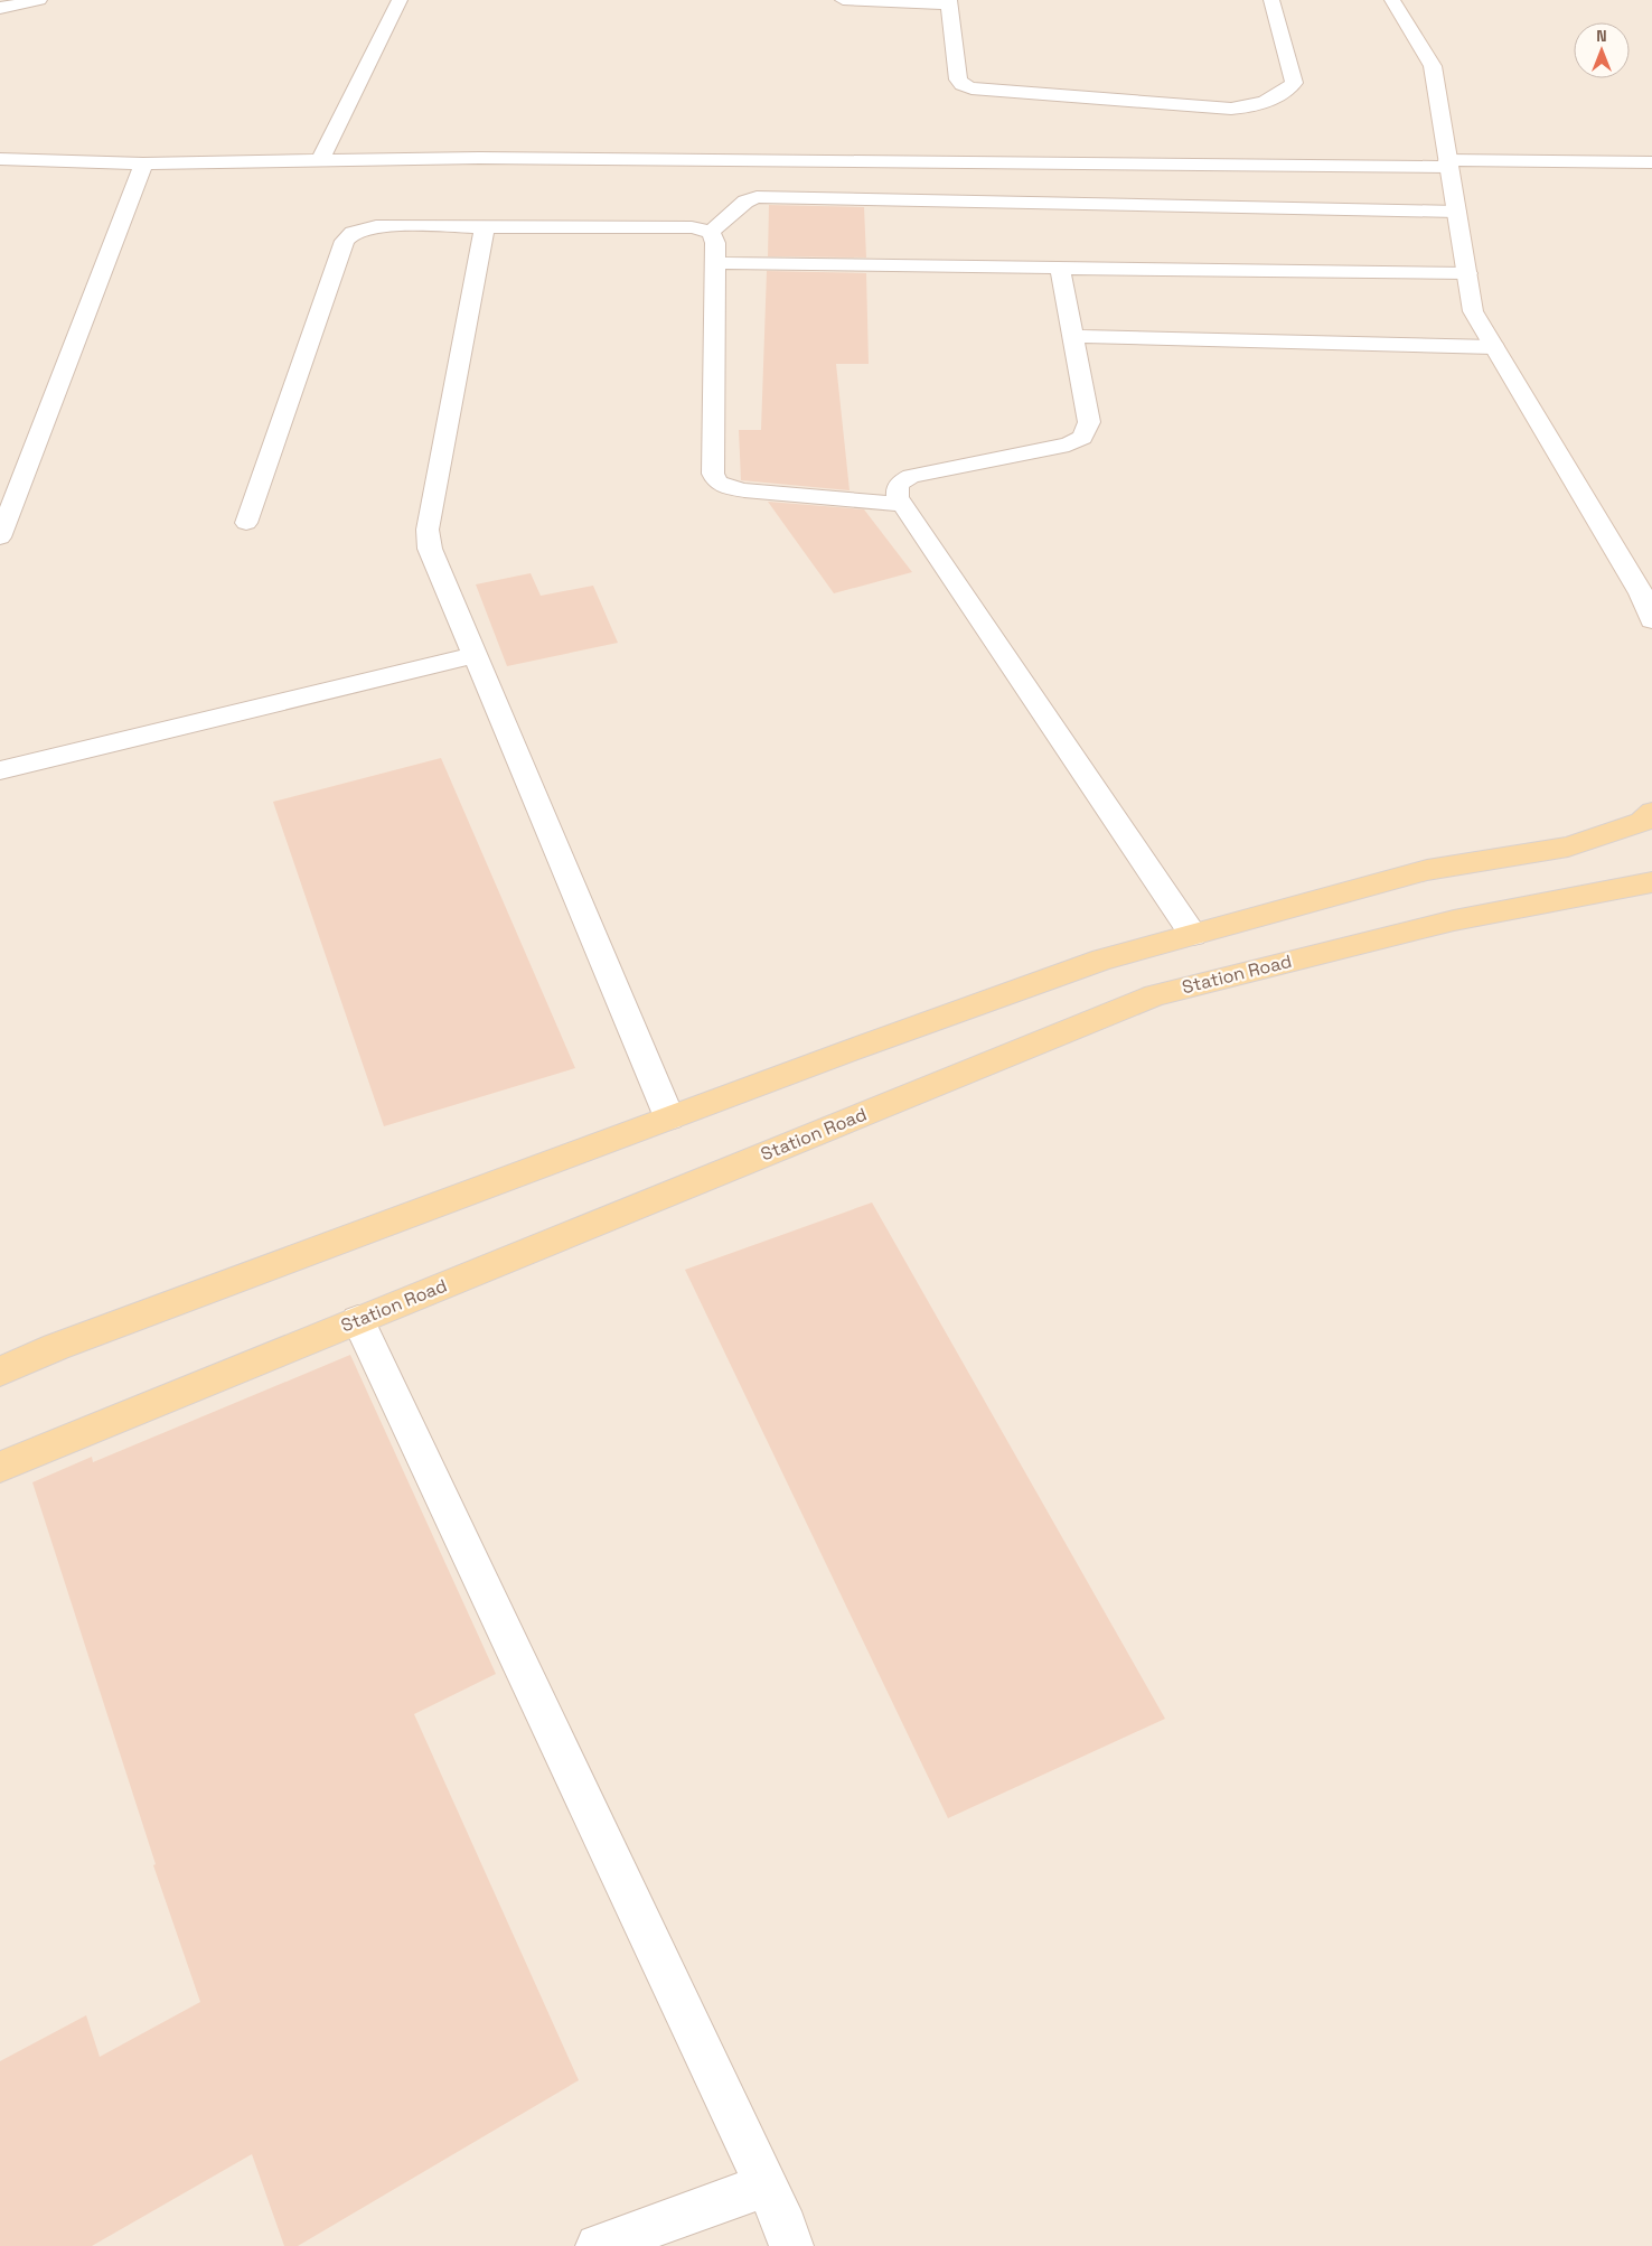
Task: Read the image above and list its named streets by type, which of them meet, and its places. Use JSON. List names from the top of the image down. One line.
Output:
{"streets":{"main road":["Station Road"]},"north":"top"}
